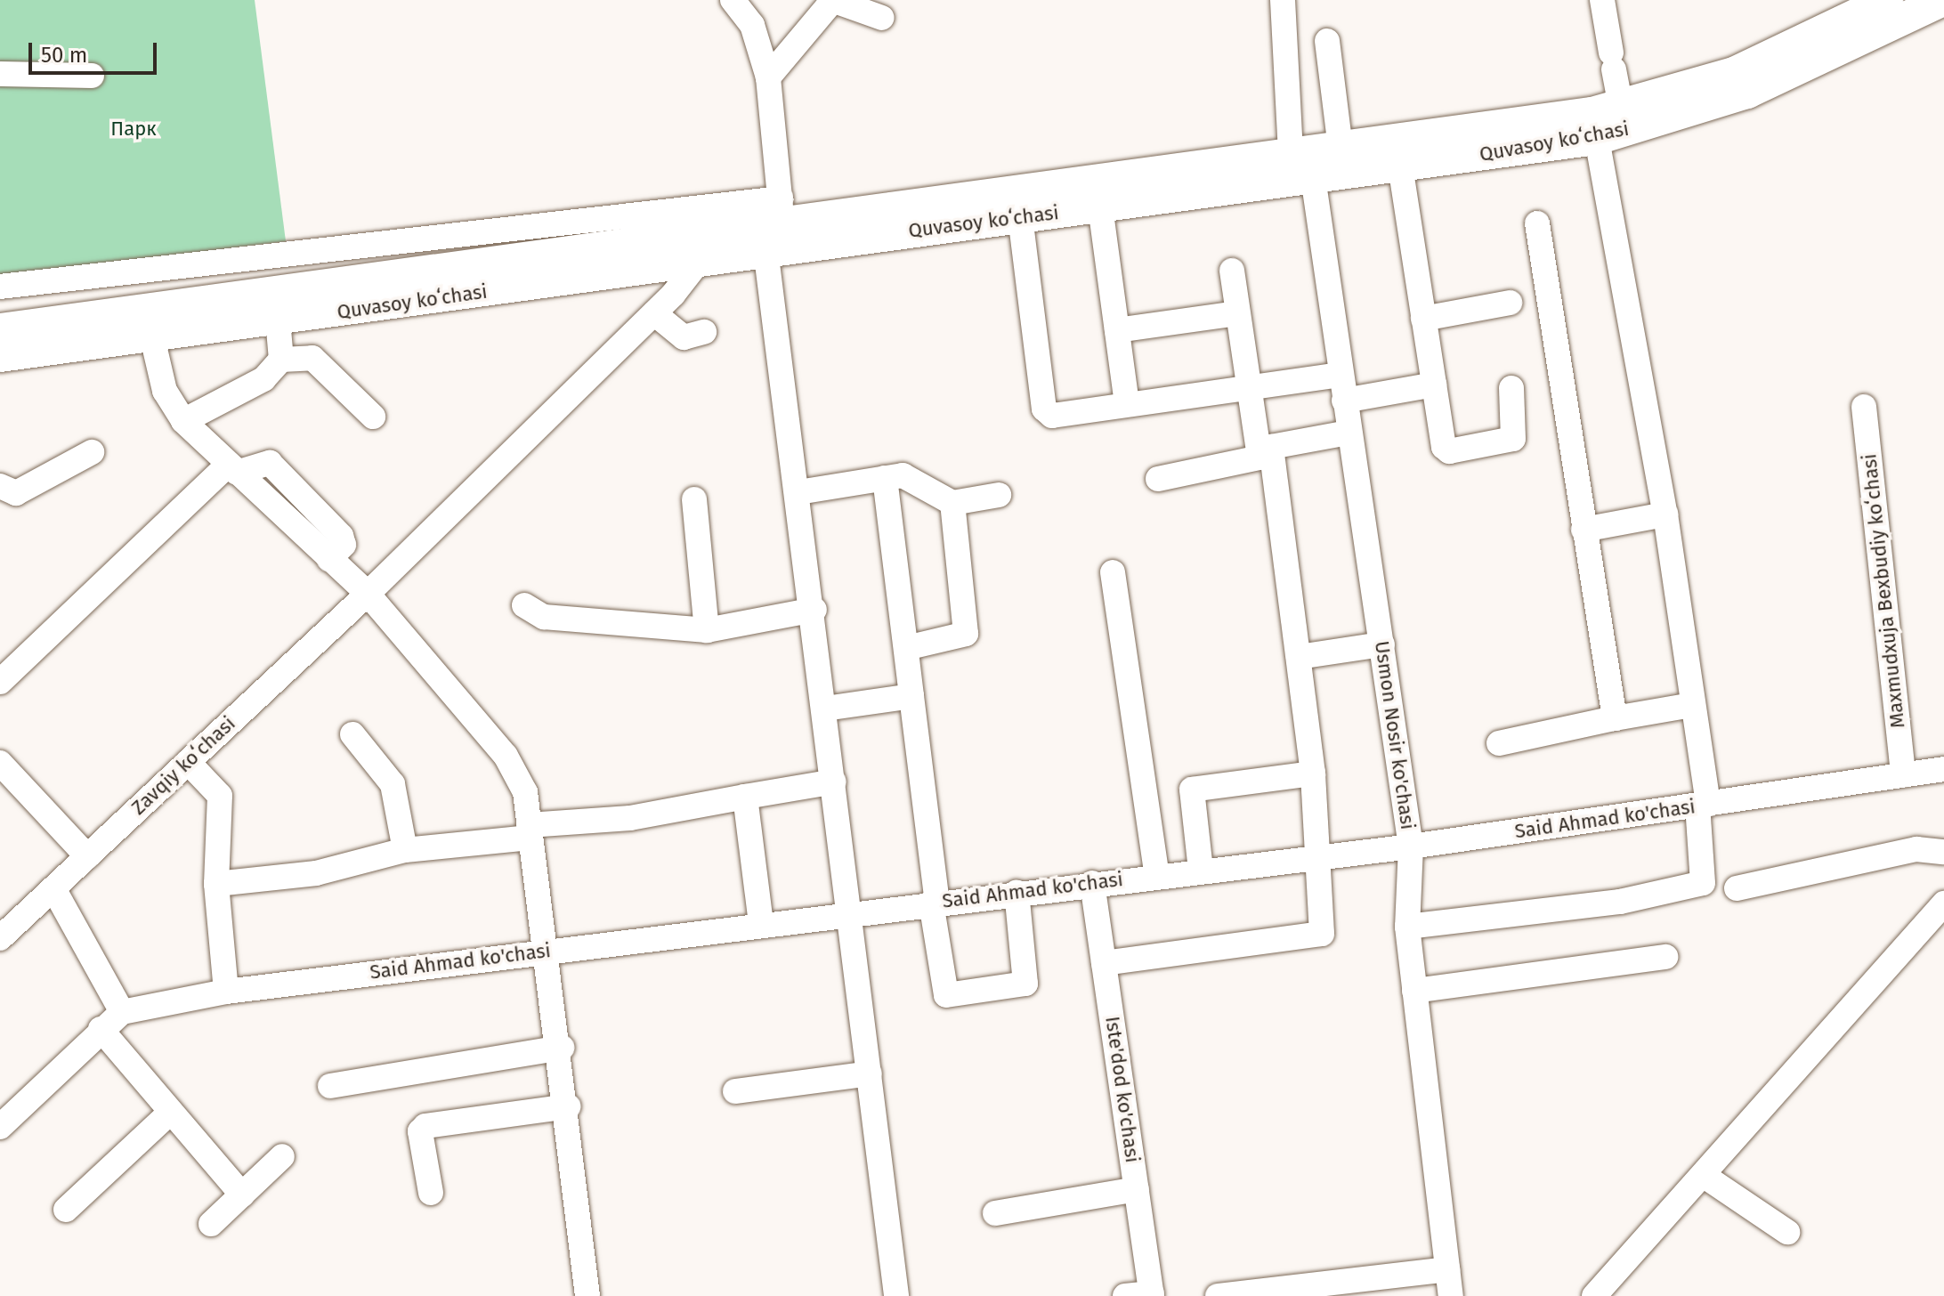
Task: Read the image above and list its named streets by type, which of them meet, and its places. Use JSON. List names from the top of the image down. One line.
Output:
{"streets":{"main road":["Quvasoy koʻchasi"],"street":["Maxmudxuja Bexbudiy koʻchasi","Usmon Nosir ko'chasi","Zavqiy koʻchasi","Said Ahmad ko'chasi","Iste'dod ko'chasi"]},"crossings":[["Quvasoy koʻchasi","Usmon Nosir ko'chasi"],["Quvasoy koʻchasi","Zavqiy koʻchasi"],["Maxmudxuja Bexbudiy koʻchasi","Said Ahmad ko'chasi"],["Usmon Nosir ko'chasi","Said Ahmad ko'chasi"],["Said Ahmad ko'chasi","Iste'dod ko'chasi"]],"parks":["Парк"],"scale_bar":"50 m"}
